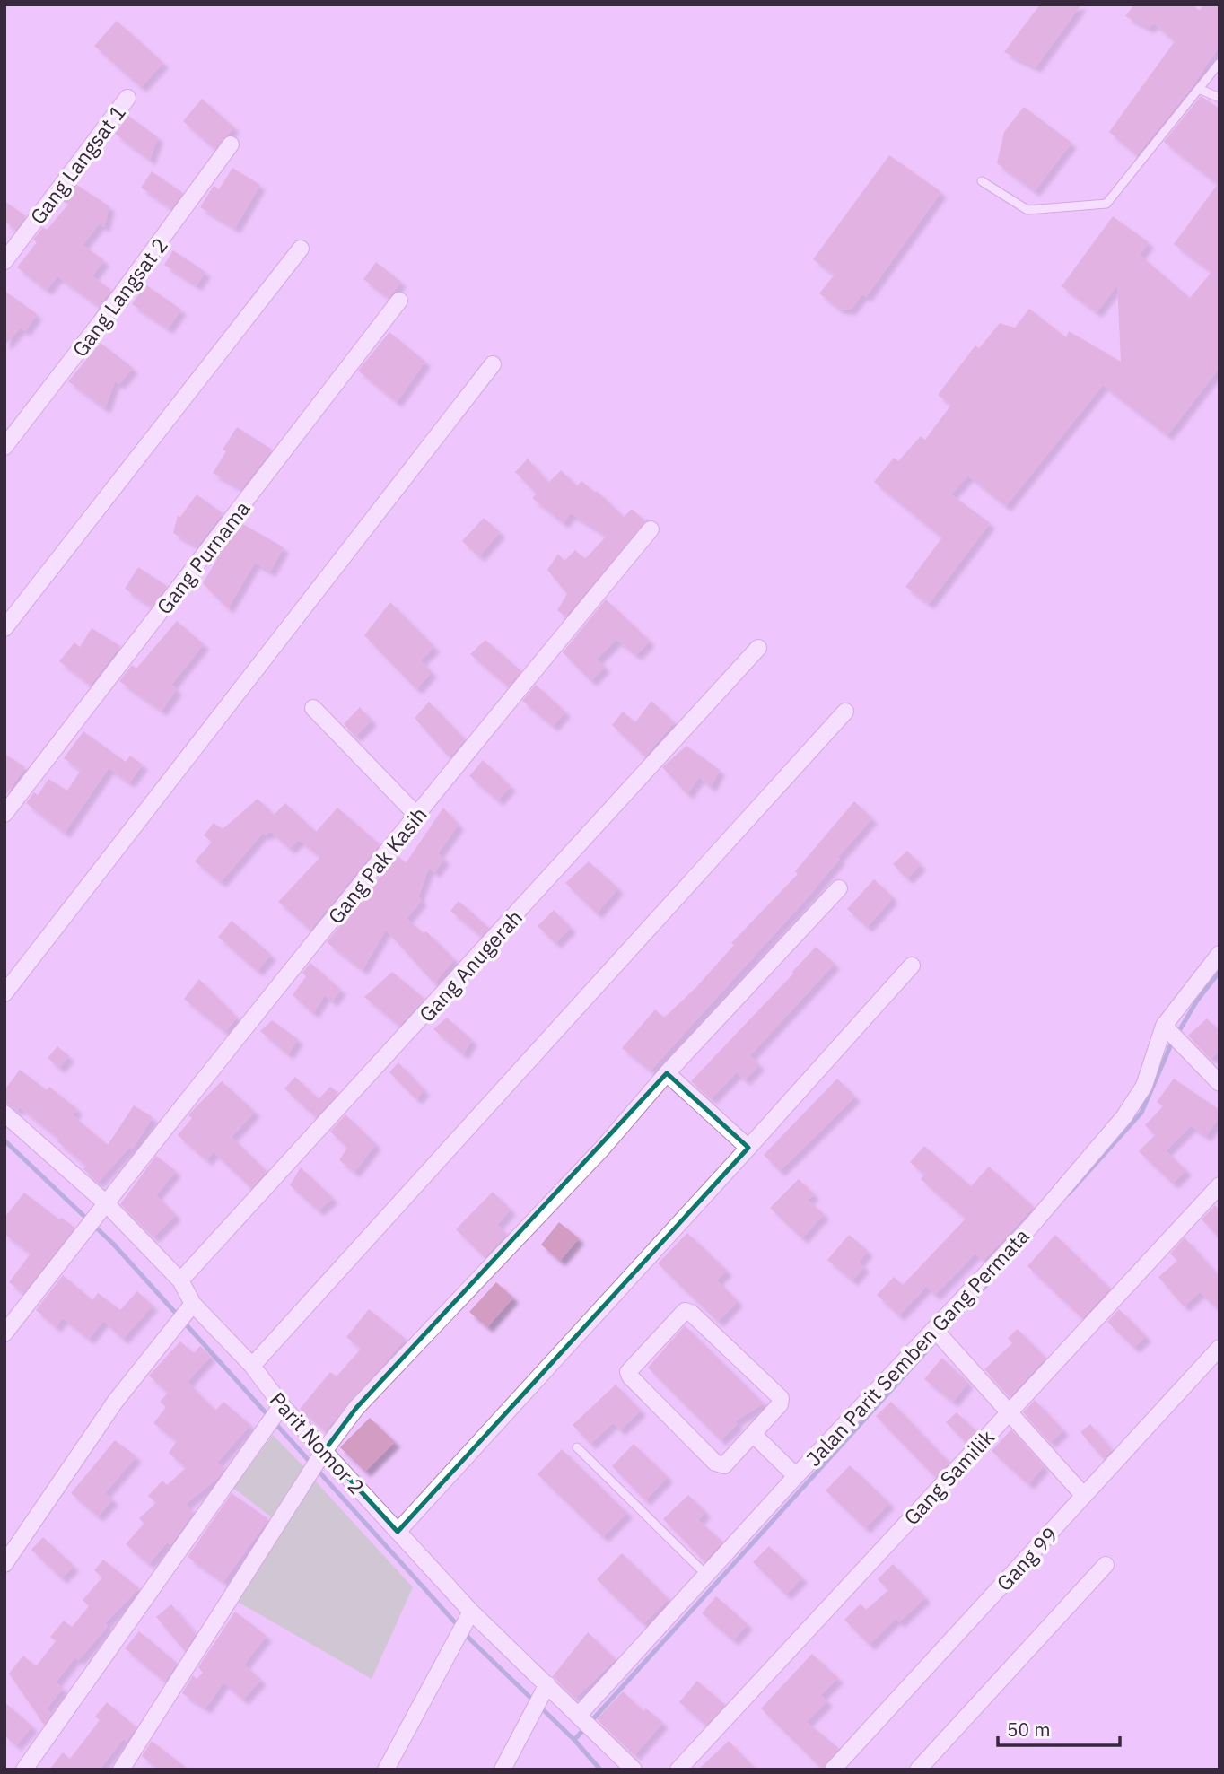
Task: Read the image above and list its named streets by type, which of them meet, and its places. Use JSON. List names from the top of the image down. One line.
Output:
{"streets":{"street":["Gang Langsat 1","Gang Langsat 2","Gang Purnama","Gang Pak Kasih","Gang Anugerah","Jalan Parit Semben Gang Permata","Parit Nomor 2","Gang Samilik","Gang 99"]},"crossings":[["Gang Pak Kasih","Parit Nomor 2"],["Gang Anugerah","Parit Nomor 2"],["Jalan Parit Semben Gang Permata","Parit Nomor 2"]],"scale_bar":"50 m"}
